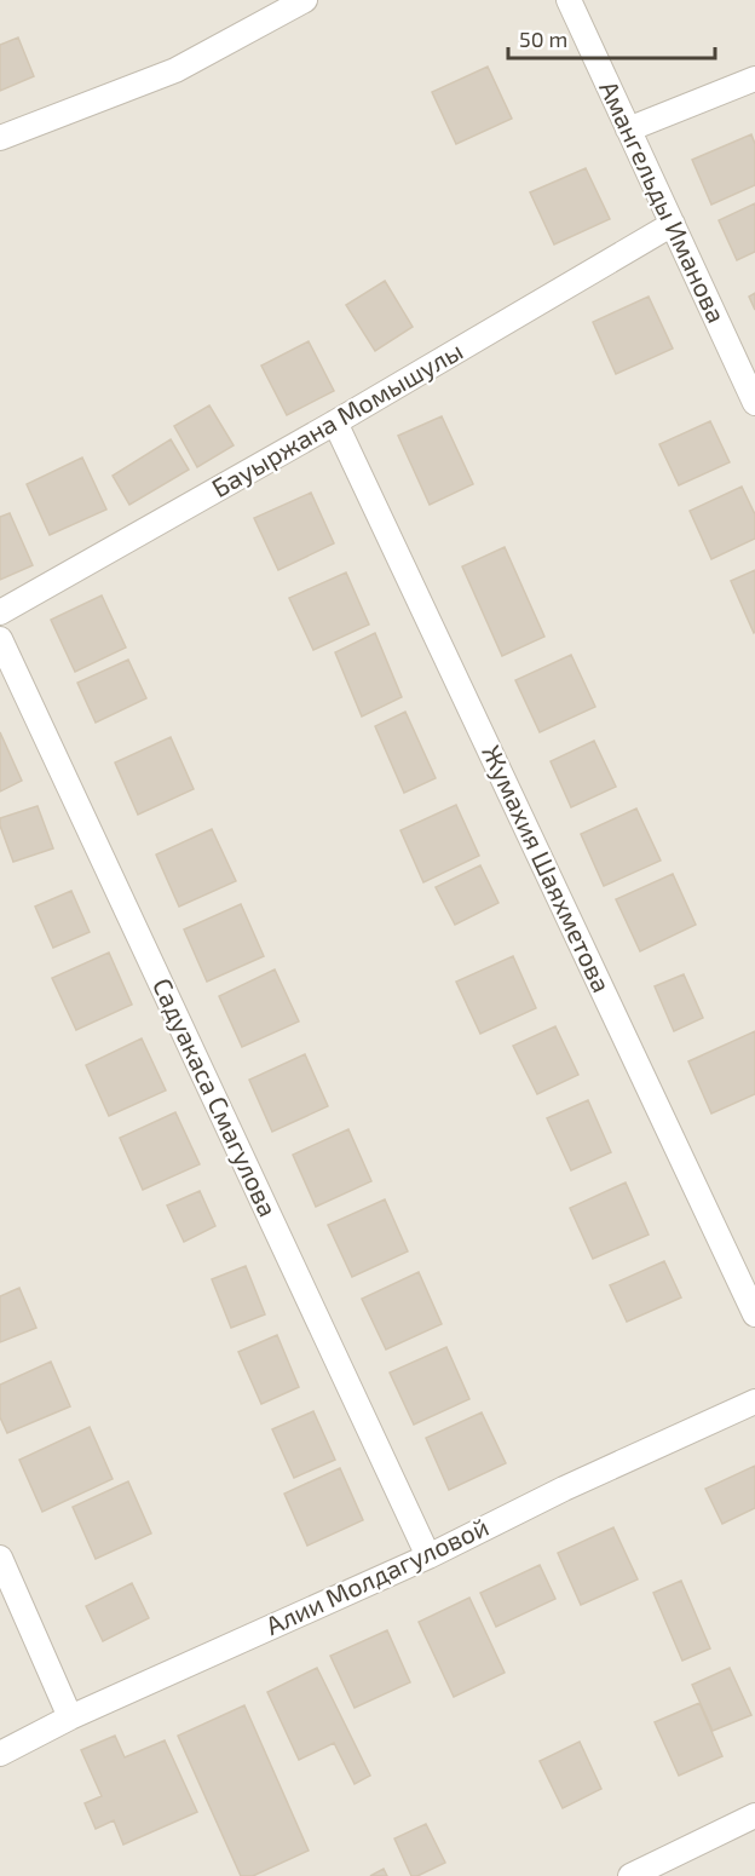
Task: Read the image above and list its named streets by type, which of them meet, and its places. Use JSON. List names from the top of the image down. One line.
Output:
{"streets":{"street":["Амангельды Иманова","Бауыржана Момышулы","Жумахия Шаяхметова","Садуакаса Смагулова","Алии Молдагуловой"]},"crossings":[["Амангельды Иманова","Бауыржана Момышулы"],["Бауыржана Момышулы","Жумахия Шаяхметова"],["Садуакаса Смагулова","Алии Молдагуловой"]],"scale_bar":"50 m"}
